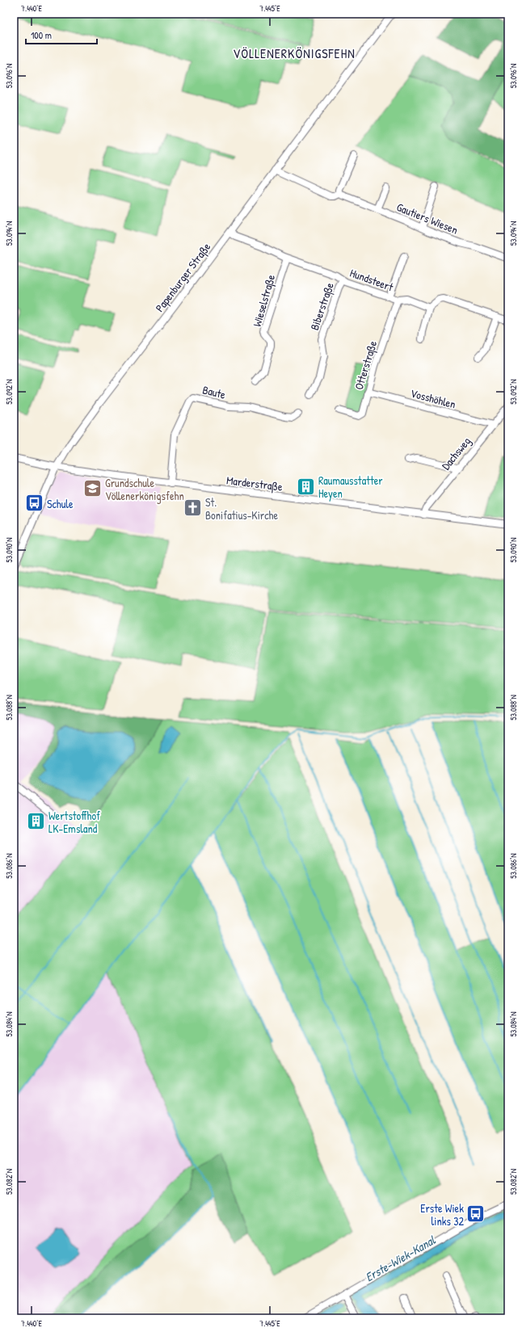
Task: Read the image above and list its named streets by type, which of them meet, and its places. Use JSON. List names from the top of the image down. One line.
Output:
{"streets":{"street":["Gautiers Wiesen","Papenburger Straße","Hundsteert","Wieselstraße","Biberstraße","Otterstraße","Baute","Vosshöhlen","Dachsweg","Marderstraße"]},"crossings":[["Gautiers Wiesen","Papenburger Straße"],["Papenburger Straße","Hundsteert"],["Papenburger Straße","Marderstraße"],["Hundsteert","Wieselstraße"],["Hundsteert","Biberstraße"],["Hundsteert","Otterstraße"],["Otterstraße","Vosshöhlen"],["Baute","Marderstraße"],["Vosshöhlen","Dachsweg"],["Dachsweg","Marderstraße"]],"districts":["VÖLLENERKÖNIGSFEHN"],"water":["Erste-Wiek-Kanal"],"places":{"building":["Raumausstatter Heyen","Wertstoffhof LK-Emsland"],"school or university":["Grundschule Völlenerkönigsfehn"],"bus stop":["Schule","Erste Wiek links 32"],"church":["St. Bonifatius-Kirche"]},"scale_bar":"100 m","coordinates":["7.440°E","7.445°E","53.096°N","53.094°N","53.092°N","53.090°N","53.088°N","53.086°N","53.084°N","53.082°N"]}
